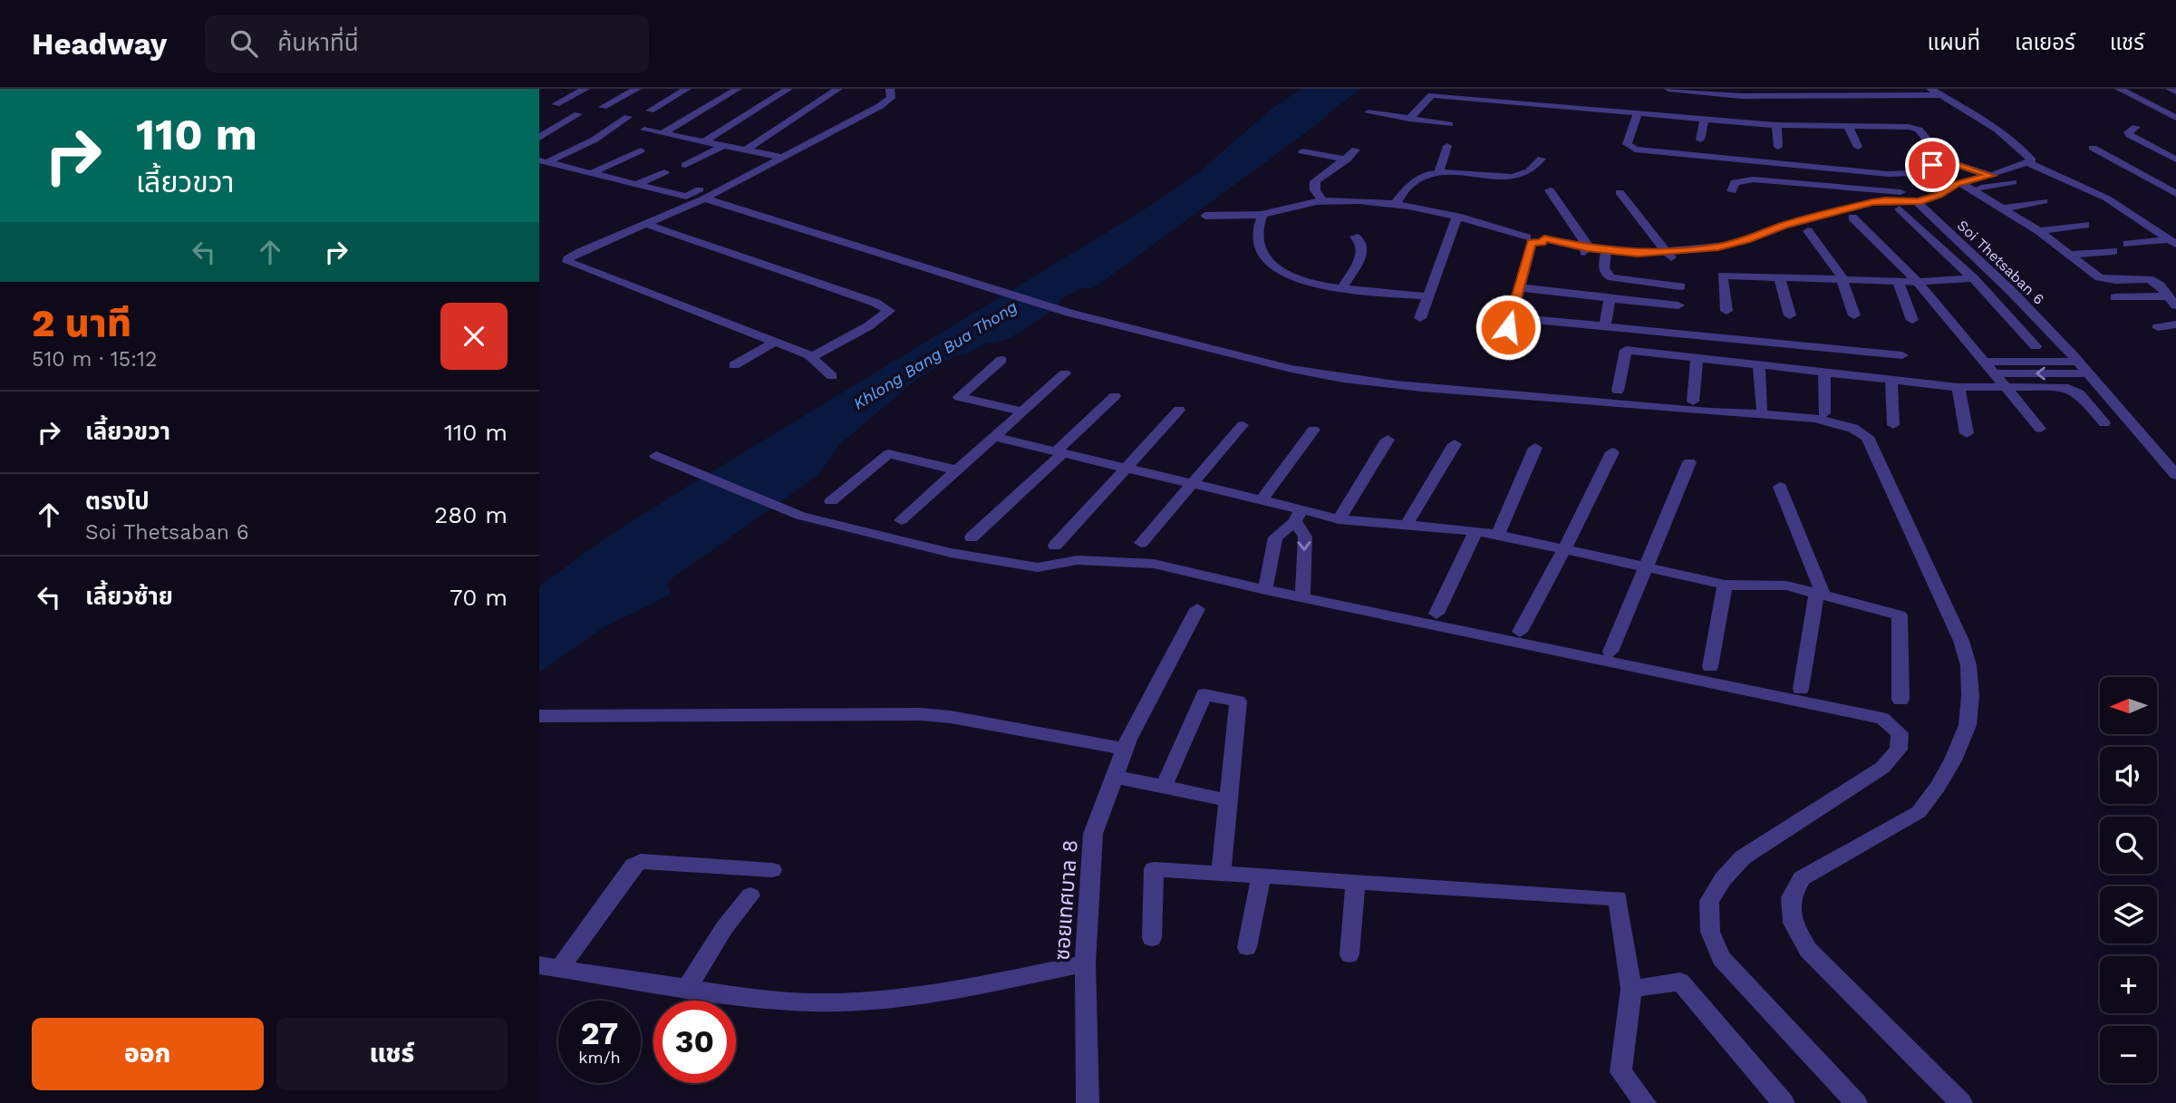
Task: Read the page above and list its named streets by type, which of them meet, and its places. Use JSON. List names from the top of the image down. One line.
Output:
{"streets":{"street":["Soi Thetsaban 6","ซอยเทศบาล 8"]},"water":["Khlong Bang Bua Thong"],"north":"left","page":{"header":"Headway","search":"ค้นหาที่นี่","nav":["แผนที่","เลเยอร์","แชร์"],"turn":["110 m","เลี้ยวขวา"],"heading":["2 นาที","510 m · 15:12"],"list":[{"name":"เลี้ยวขวา","value":"110 m"},{"name":"ตรงไป","note":"Soi Thetsaban 6","value":"280 m"},{"name":"เลี้ยวซ้าย","value":"70 m"}],"map_buttons":["+","−"],"speed":"27 km/h","limit":"30","buttons":["ออก","แชร์"]}}
